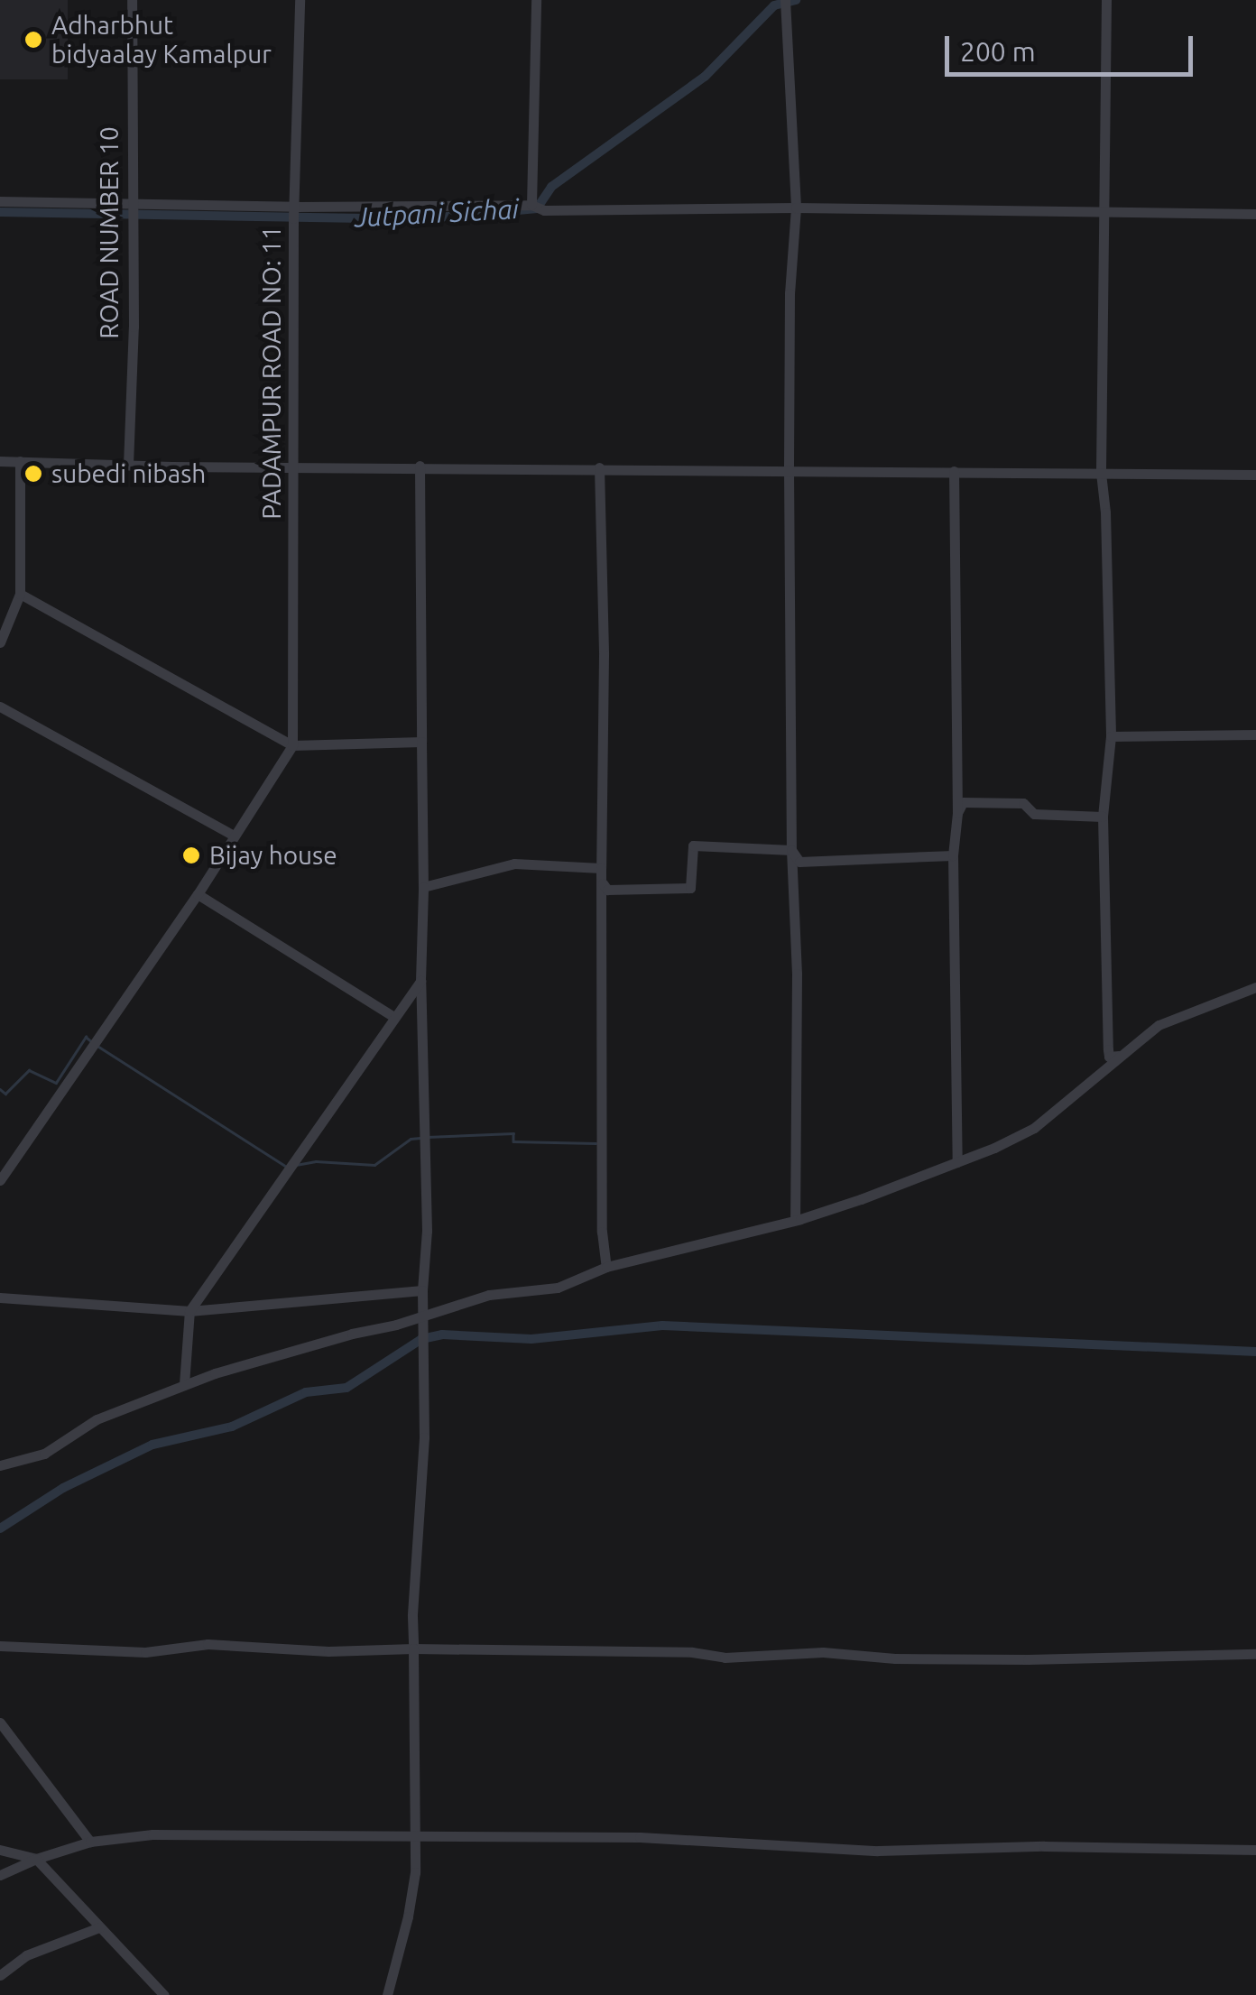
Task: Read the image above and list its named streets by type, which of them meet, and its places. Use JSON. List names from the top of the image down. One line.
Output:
{"streets":{"street":["ROAD NUMBER 10","PADAMPUR ROAD NO: 11"]},"water":["Jutpani Sichai"],"places":["Adharbhut bidyaalay Kamalpur","subedi nibash","Bijay house"],"scale_bar":"200 m"}
